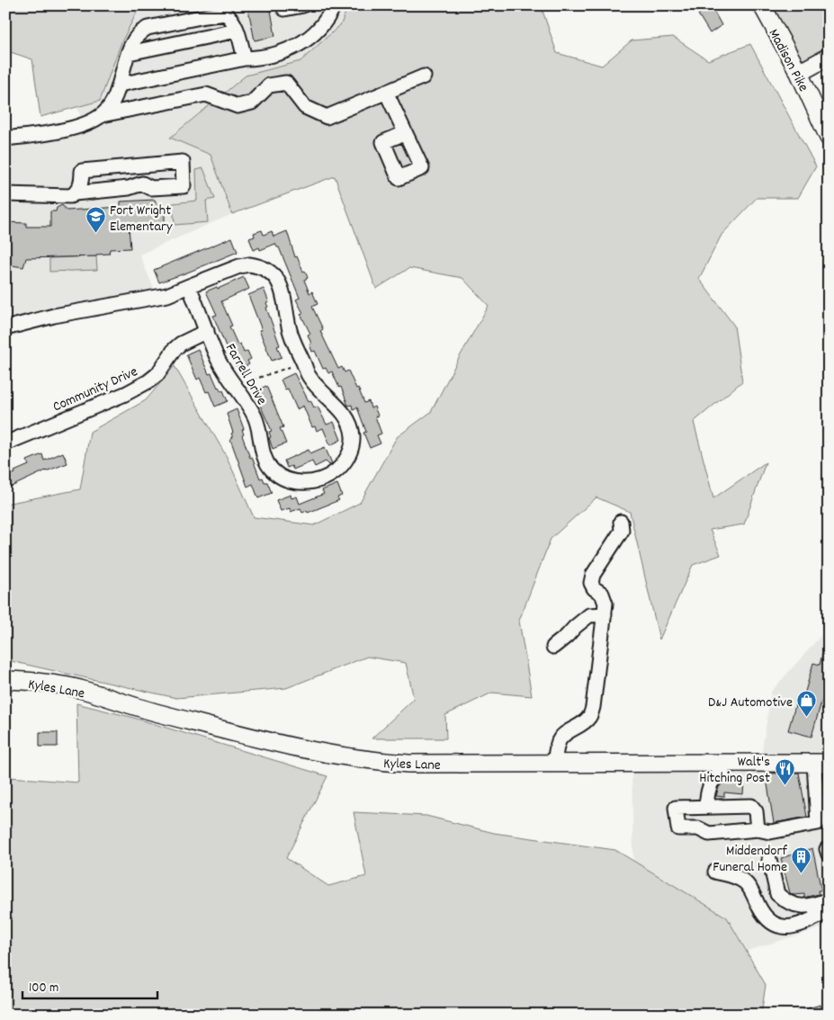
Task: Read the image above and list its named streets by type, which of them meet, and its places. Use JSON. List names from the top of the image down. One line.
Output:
{"streets":{"main road":["Madison Pike","Kyles Lane"],"street":["Farrell Drive","Community Drive"]},"crossings":[["Farrell Drive","Community Drive"]],"places":{"school or university":["Fort Wright Elementary"],"shop":["D&J Automotive"],"restaurant":["Walt's Hitching Post"],"building":["Middendorf Funeral Home"]},"scale_bar":"100 m"}
